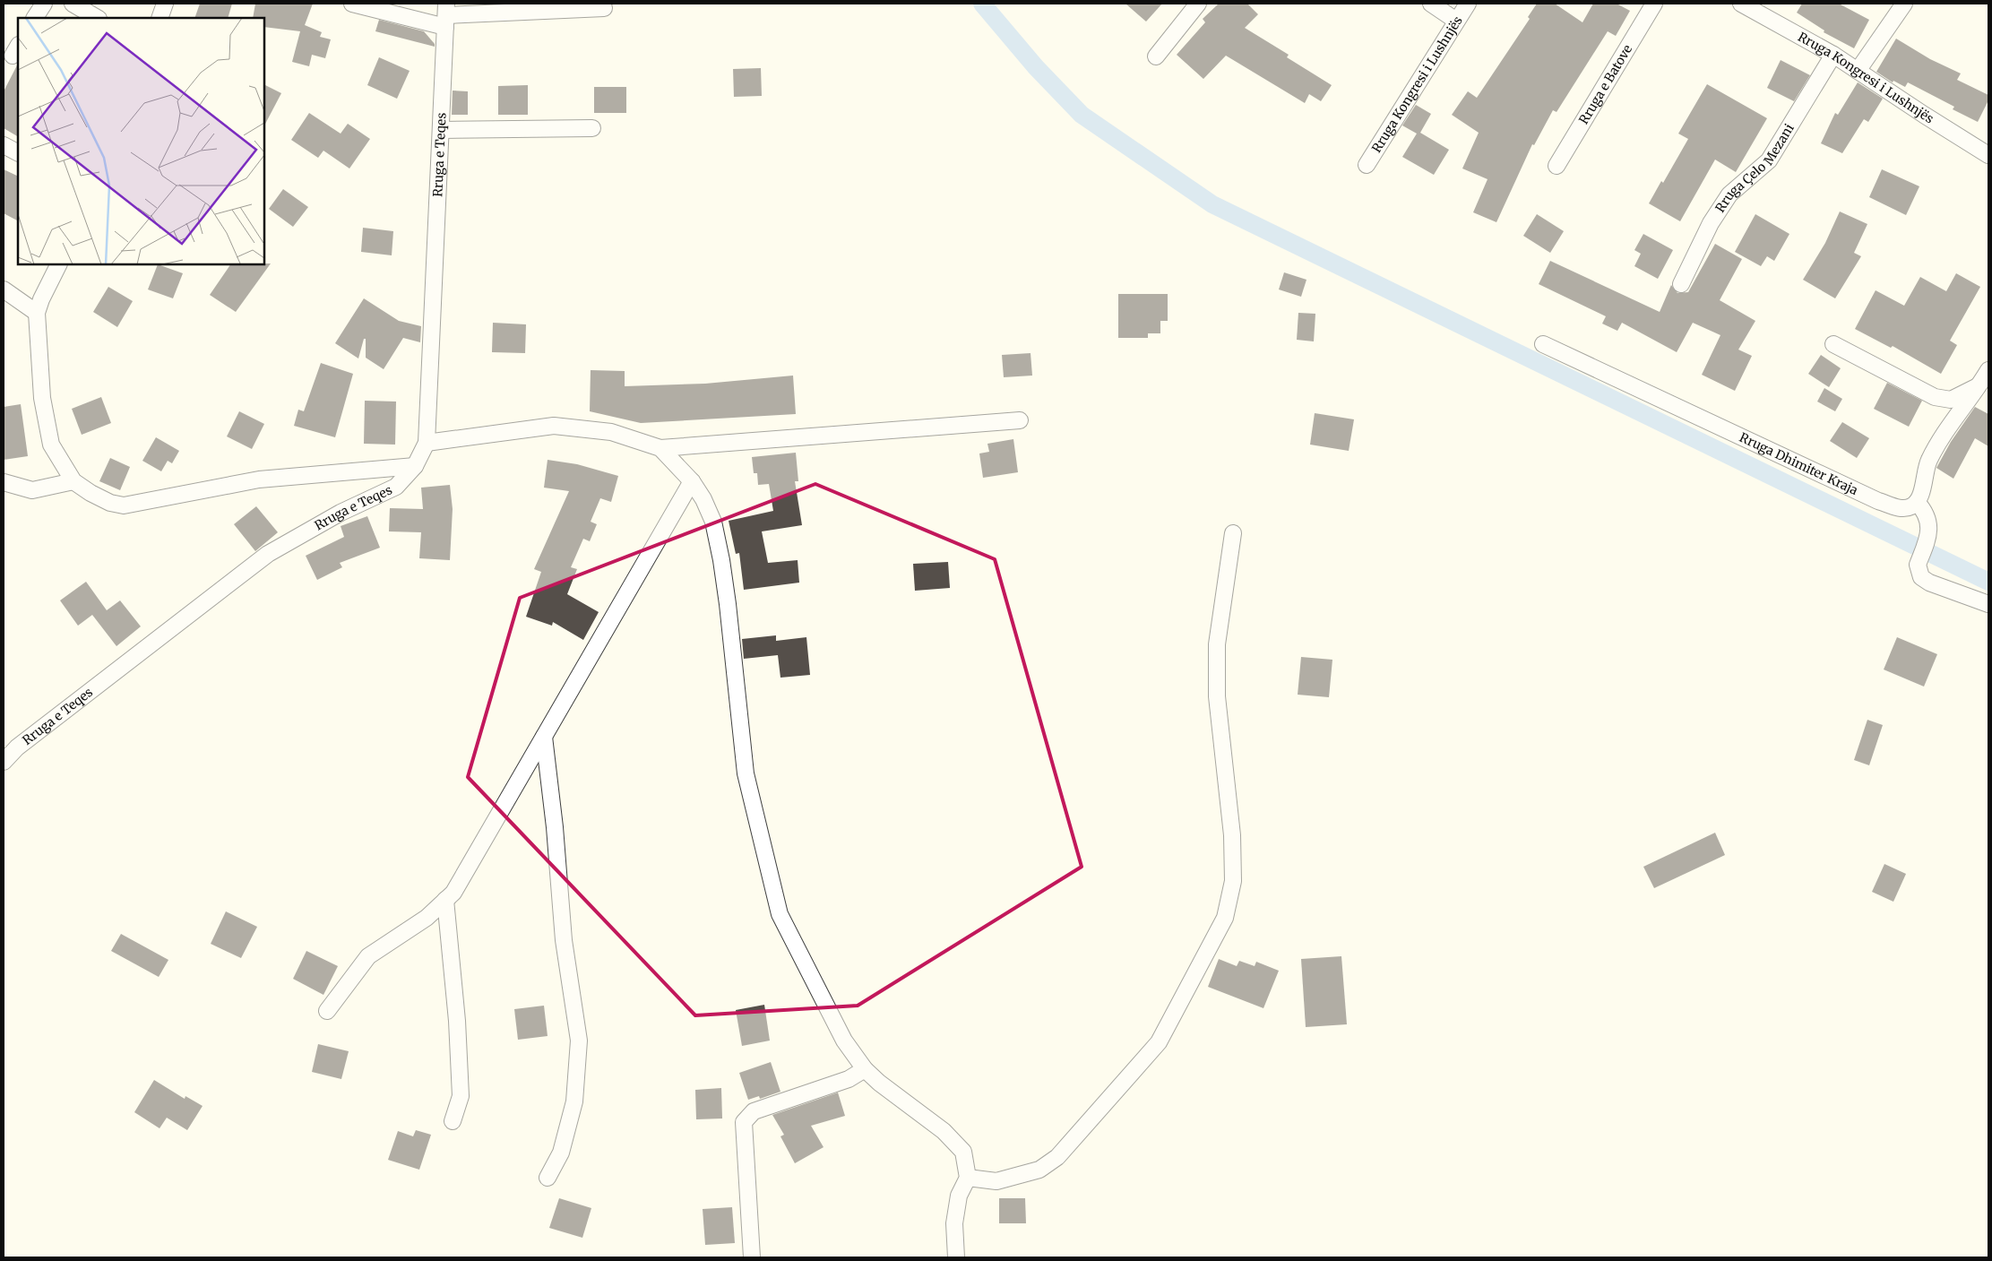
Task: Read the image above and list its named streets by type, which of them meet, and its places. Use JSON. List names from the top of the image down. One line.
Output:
{"streets":{"street":["Rruga Kongresi i Lushnjës","Rruga e Batove","Rruga e Teqes","Rruga Çelo Mezani","Rruga Dhimiter Kraja"]},"crossings":[["Rruga Kongresi i Lushnjës","Rruga Çelo Mezani"]]}
